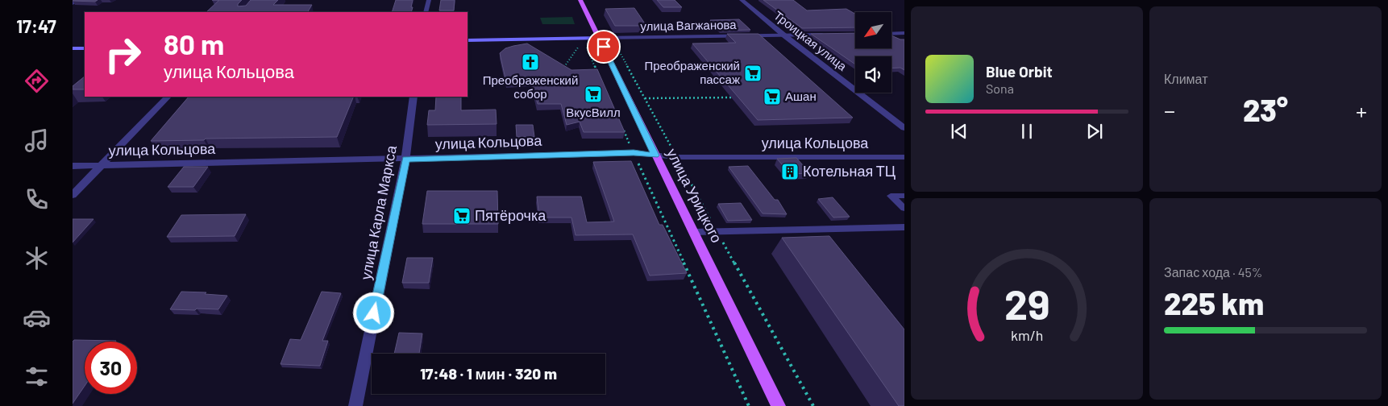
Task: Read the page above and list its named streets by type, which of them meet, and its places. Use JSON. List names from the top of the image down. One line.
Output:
{"streets":{"main road":["улица Вагжанова","улица Урицкого"],"street":["Троицкая улица","улица Кольцова","улица Карла Маркса"]},"crossings":[["улица Вагжанова","Троицкая улица"],["улица Вагжанова","улица Урицкого"],["улица Кольцова","улица Урицкого"],["улица Кольцова","улица Карла Маркса"]],"places":{"church":["Преображенский собор"],"supermarket":["Преображенский пассаж","ВкусВилл","Ашан","Пятёрочка"],"building":["Котельная ТЦ"]},"north":"bottom left","page":{"tabs":"17:47","tile":["Климат",["Запас хода · 45%","225 km"]],"turn":["80 m","улица Кольцова"],"song":["Blue Orbit","Sona"],"heat":["−","23°","+"],"limit":"30","trip":"17:48 · 1 мин · 320 m","gauge":["29","km/h"]}}
